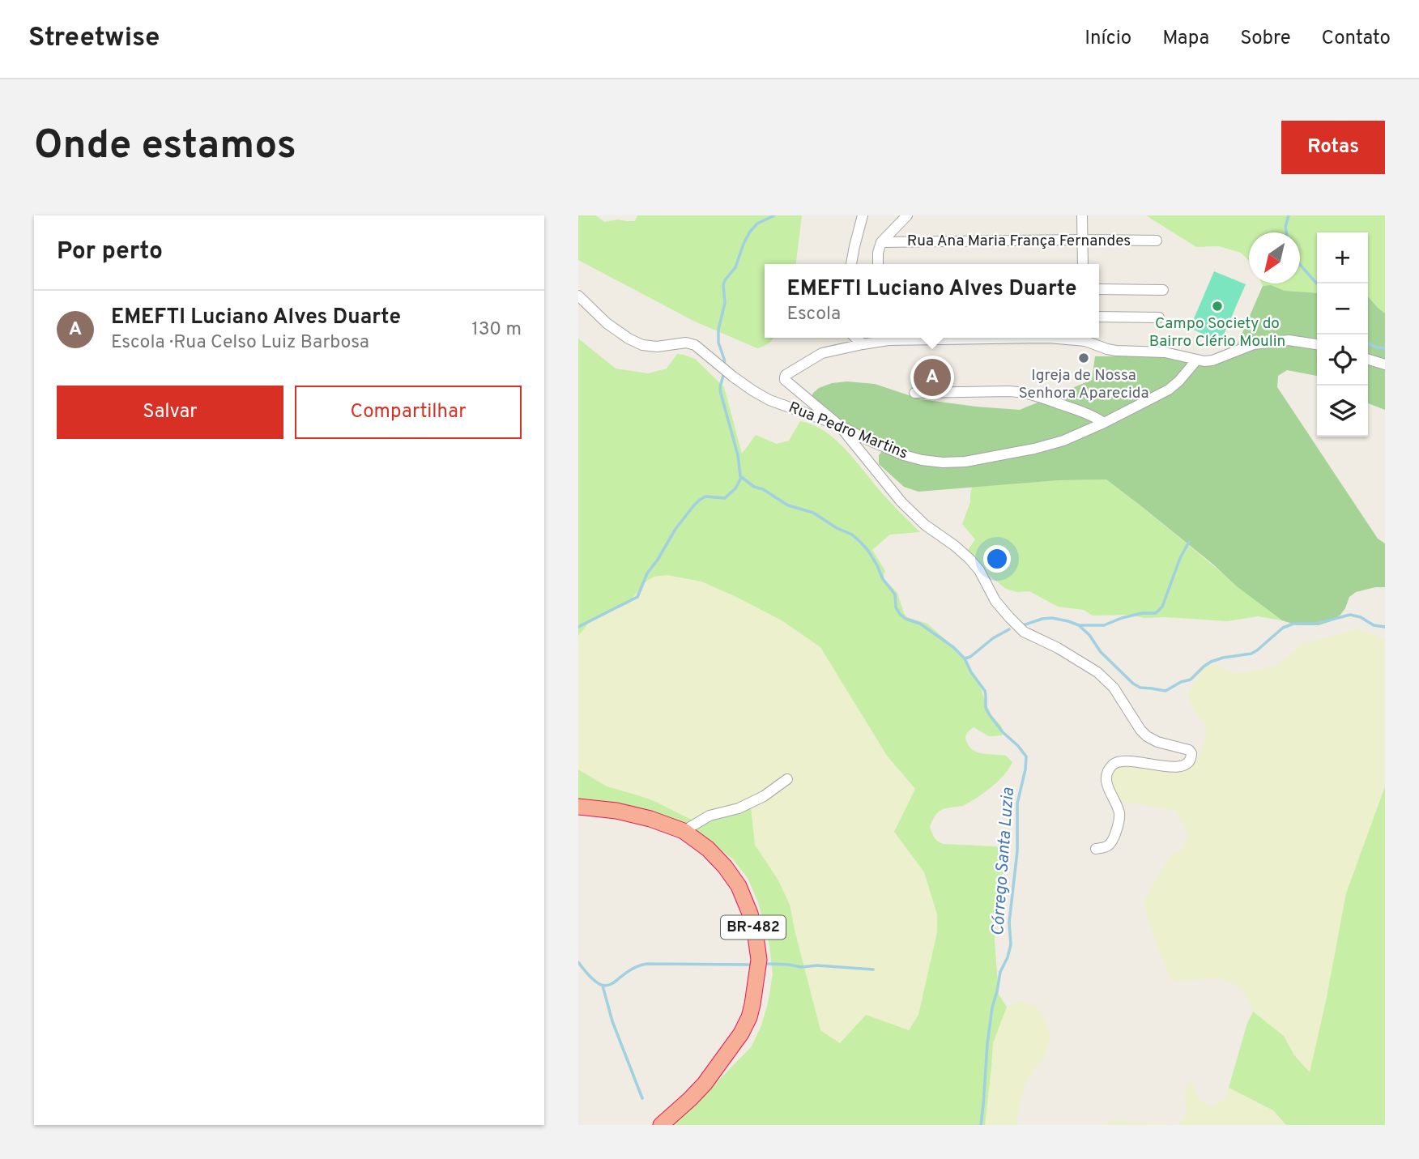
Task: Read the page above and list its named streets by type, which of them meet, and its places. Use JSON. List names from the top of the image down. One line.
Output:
{"streets":{"highway":["BR-482"],"street":["Rua Ana Maria França Fernandes","Rua Pedro Martins"]},"water":["Córrego Santa Luzia"],"places":["Campo Society do Bairro Clério Moulin","Igreja de Nossa Senhora Aparecida"],"north":"bottom left","page":{"header":"Streetwise","nav":["Início","Mapa","Sobre","Contato"],"buttons":["Rotas",["Salvar","Compartilhar"]],"title":"Onde estamos","heading":"Por perto","map_buttons":["+","−"],"popup":["EMEFTI Luciano Alves Duarte","Escola"],"list":[{"mark":"A","name":"EMEFTI Luciano Alves Duarte","note":"Escola · Rua Celso Luiz Barbosa","value":"130 m"}],"pins":"A"}}
